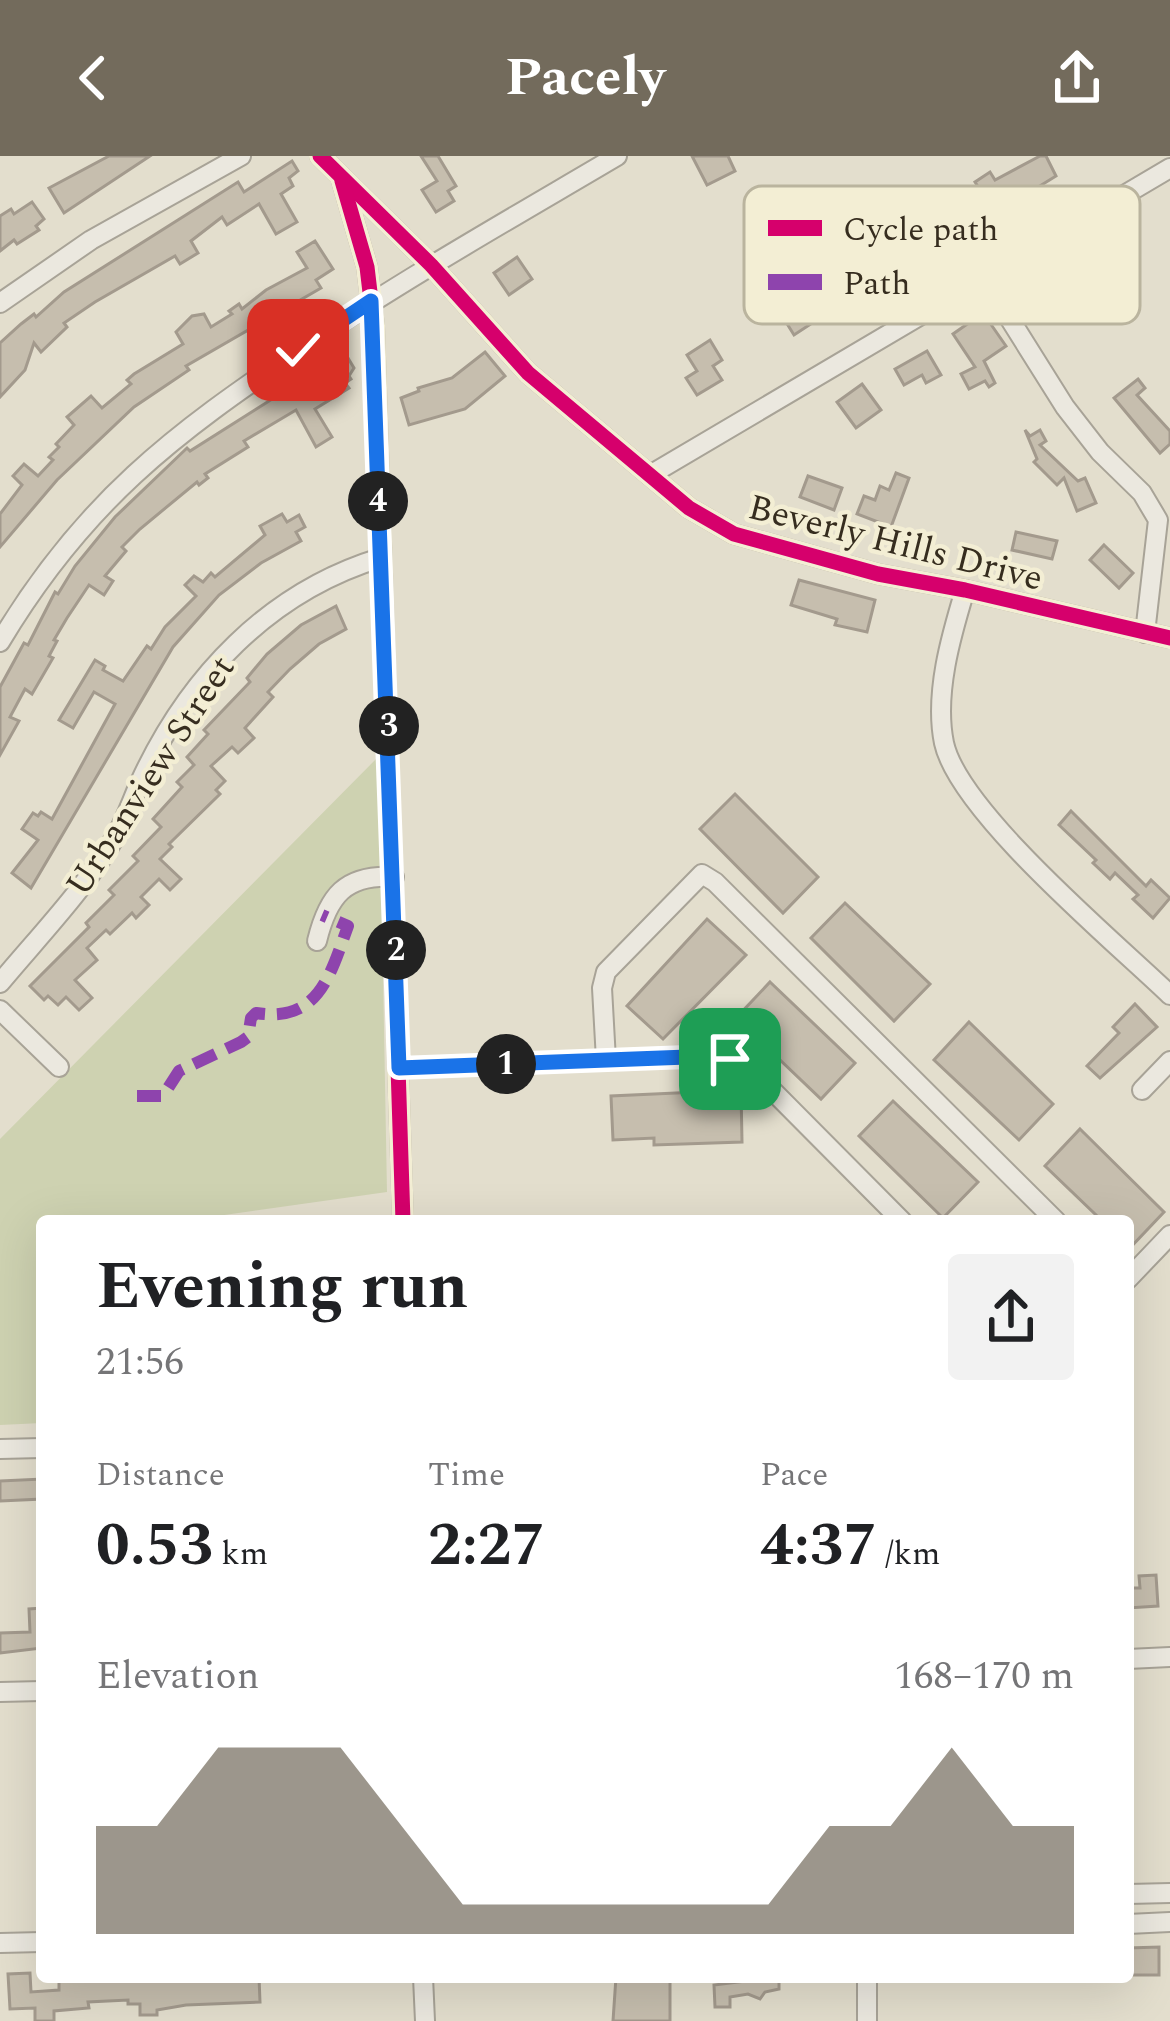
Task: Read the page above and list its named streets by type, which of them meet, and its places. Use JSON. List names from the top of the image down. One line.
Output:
{"streets":{"street":["Beverly Hills Drive","Urbanview Street"]},"legend":["Cycle path","Path"],"page":{"header":"Pacely","pins":["4","3","2","1"],"heading":["Evening run","21:56"],"stats":[["Distance","0.53 km"],["Time","2:27"],["Pace","4:37 /km"]],"chart":["Elevation","168–170 m"]}}
